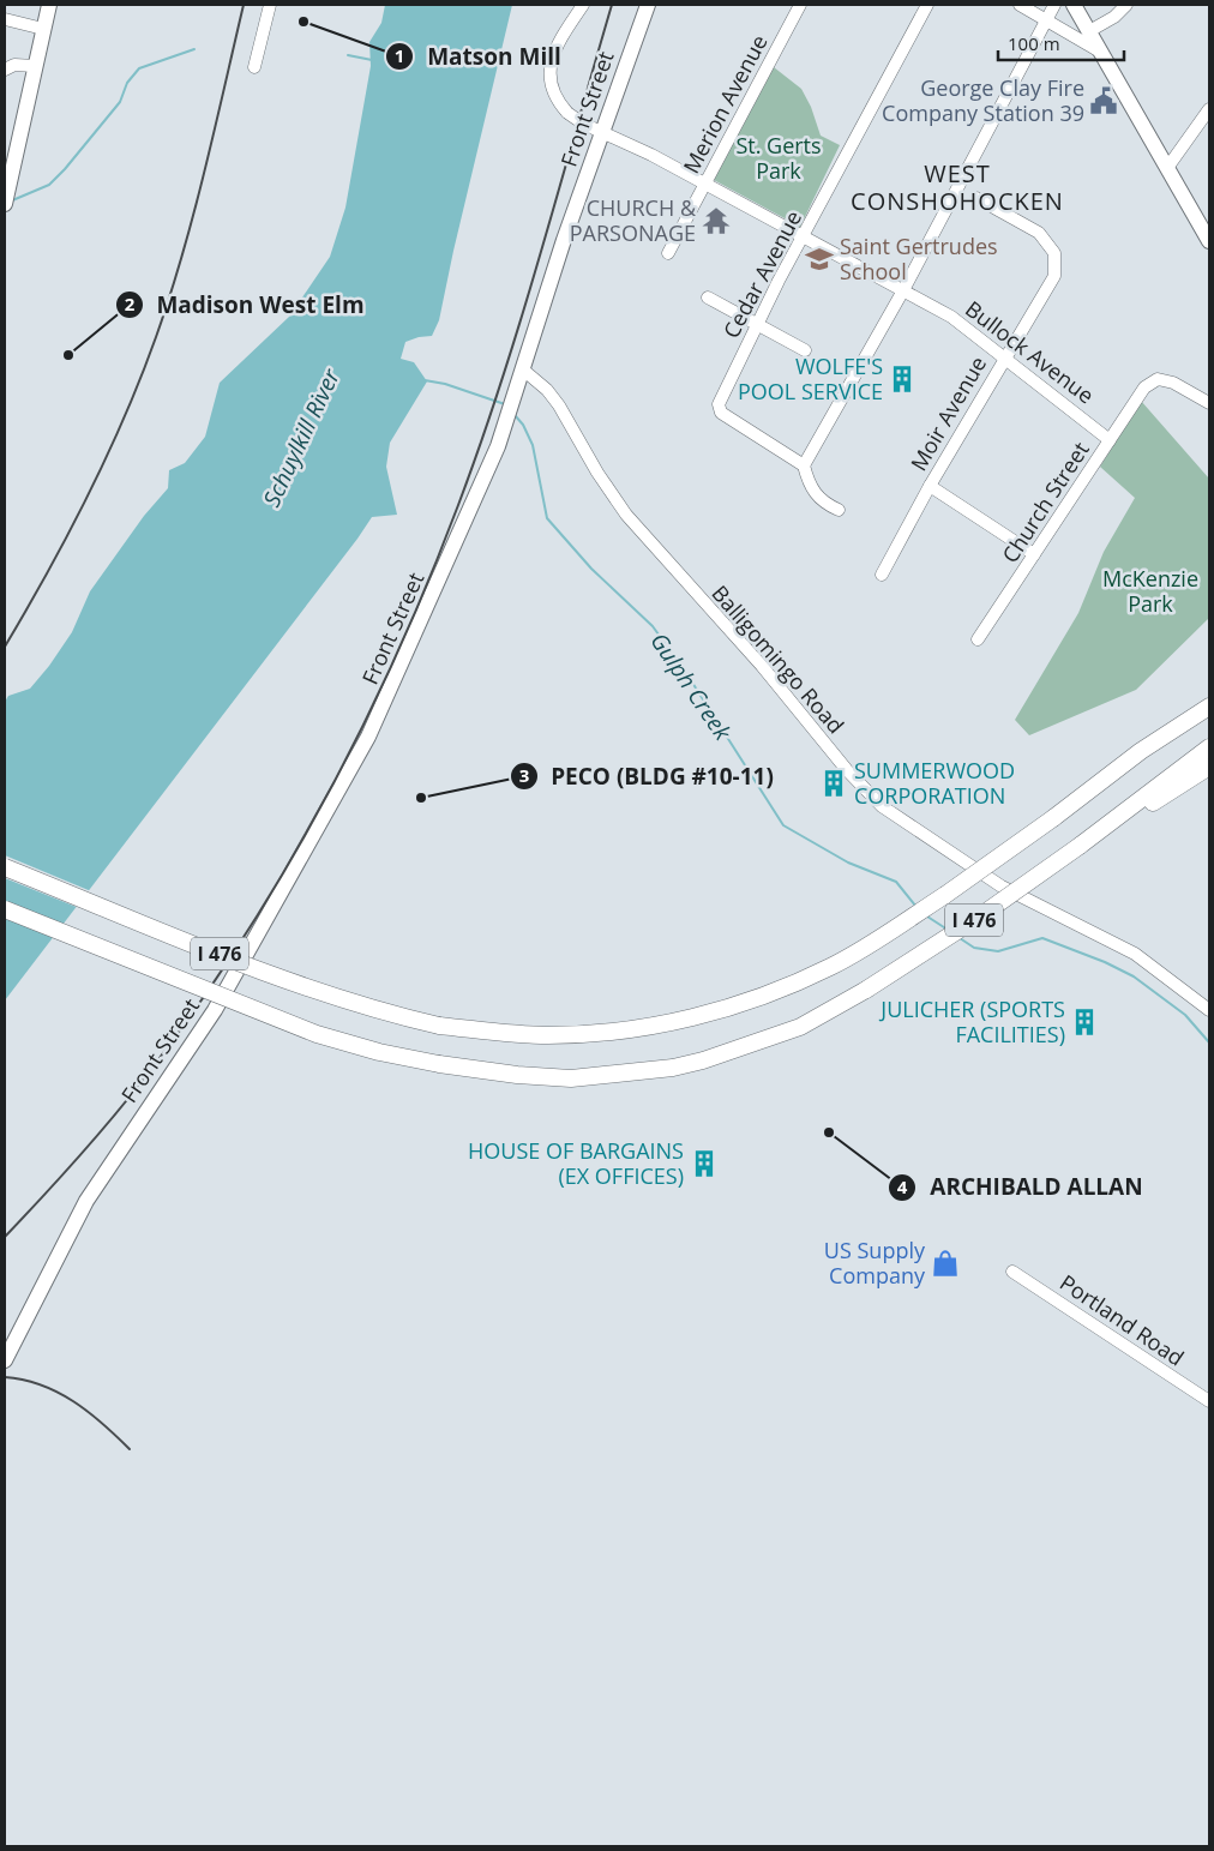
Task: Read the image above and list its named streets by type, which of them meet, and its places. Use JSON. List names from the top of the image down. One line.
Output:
{"streets":{"highway":["I 476"],"main road":["Front Street"],"street":["Merion Avenue","Cedar Avenue","Bullock Avenue","Moir Avenue","Church Street","Balligomingo Road","Portland Road"]},"crossings":[["Merion Avenue","Bullock Avenue"],["Front Street","Bullock Avenue"],["Front Street","Balligomingo Road"],["Cedar Avenue","Bullock Avenue"],["Bullock Avenue","Moir Avenue"],["Bullock Avenue","Church Street"]],"districts":["WEST CONSHOHOCKEN"],"water":["Schuylkill River","Gulph Creek"],"parks":["St. Gerts Park","McKenzie Park"],"places":{"other":["Matson Mill","Madison West Elm","PECO (BLDG #10-11)","ARCHIBALD ALLAN"],"public building":["George Clay Fire Company Station 39"],"temple":["CHURCH & PARSONAGE"],"school or university":["Saint Gertrudes School"],"building":["WOLFE'S POOL SERVICE","SUMMERWOOD CORPORATION","JULICHER (SPORTS FACILITIES)","HOUSE OF BARGAINS (EX OFFICES)"],"shop":["US Supply Company"]},"scale_bar":"100 m"}
